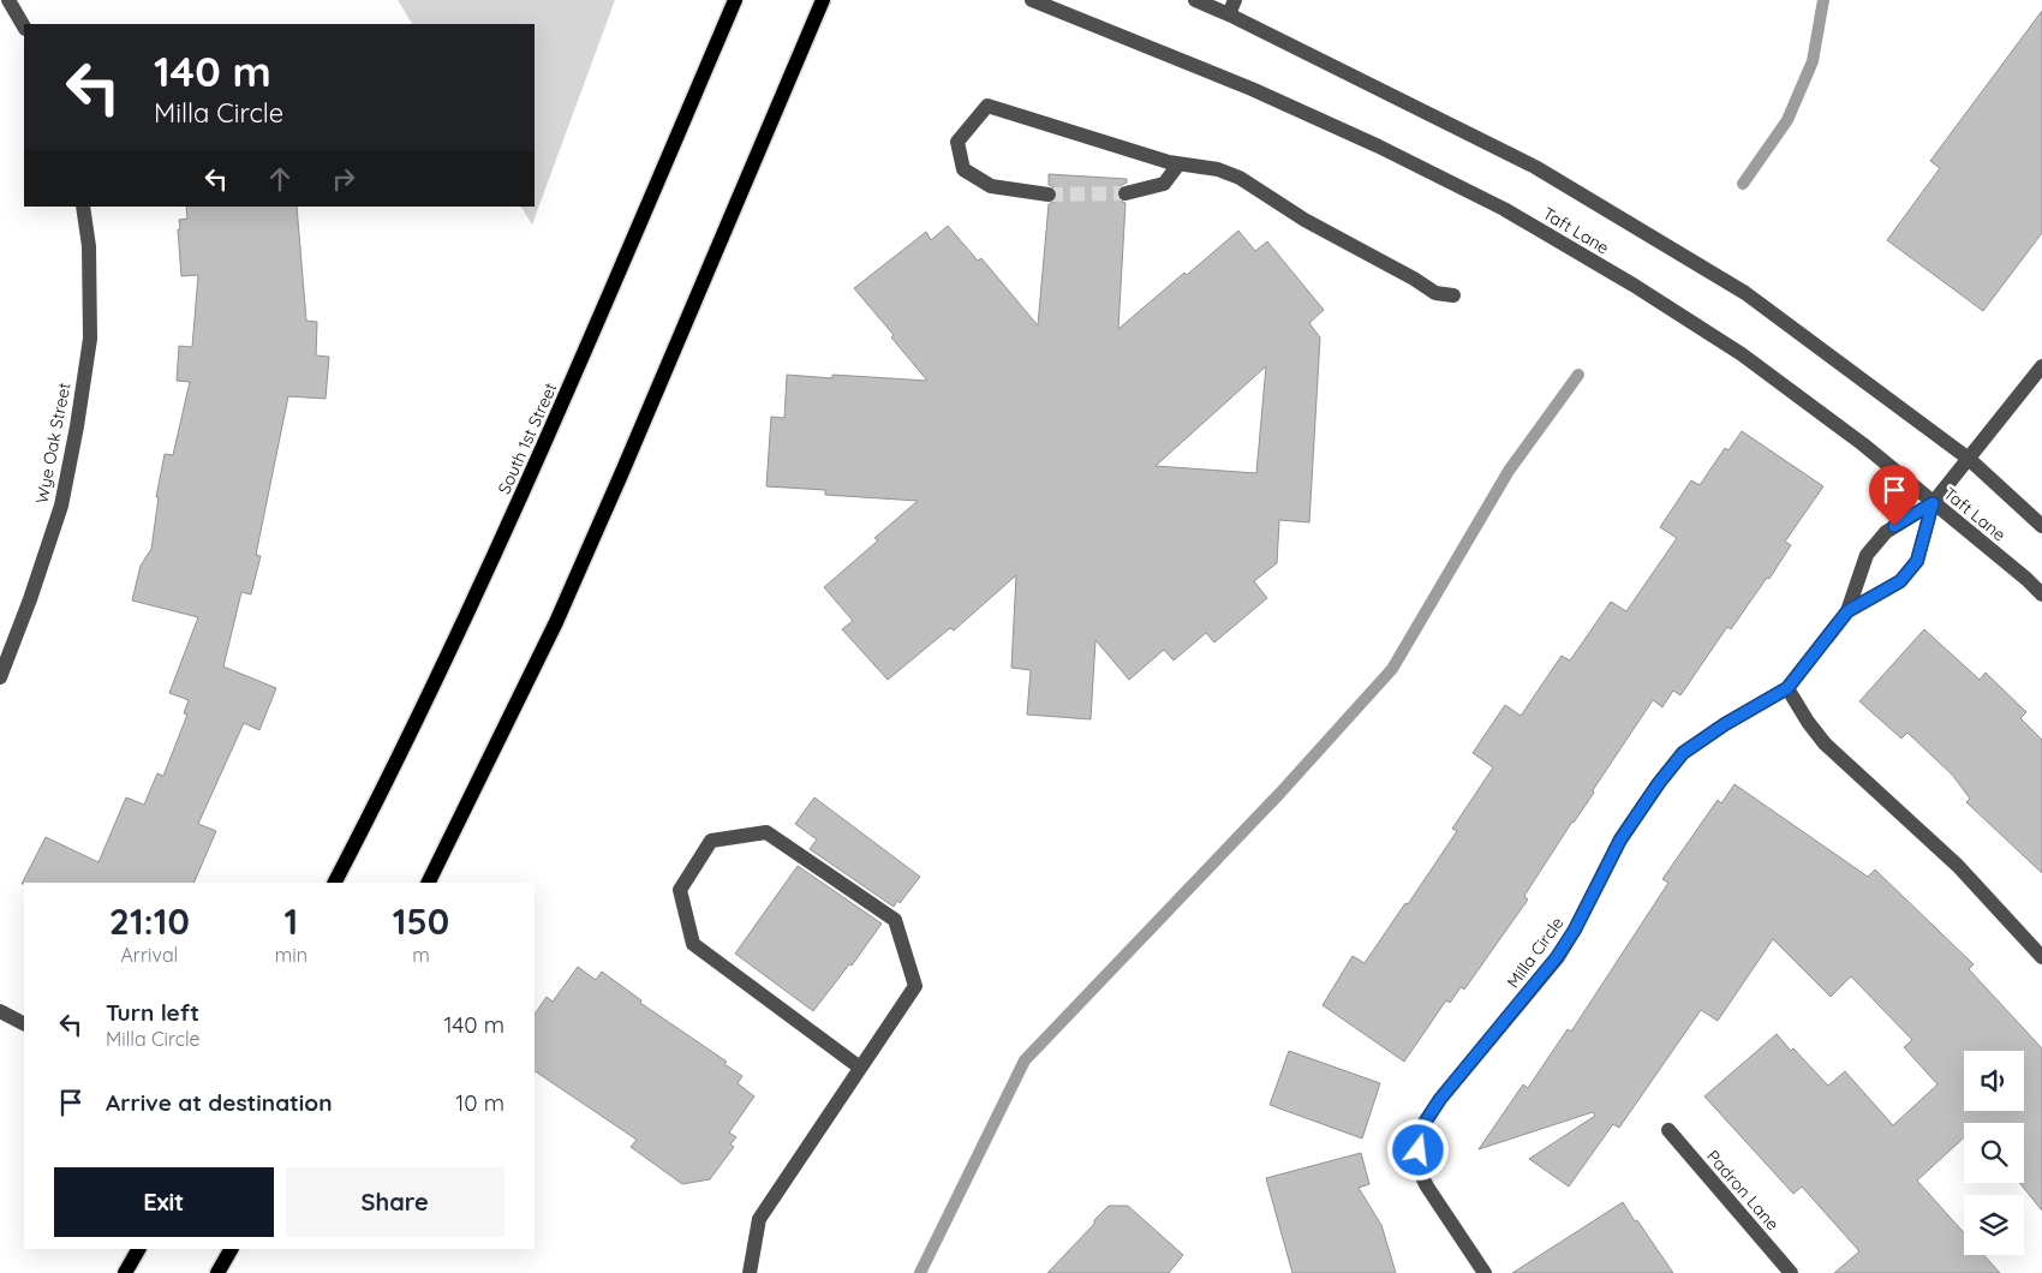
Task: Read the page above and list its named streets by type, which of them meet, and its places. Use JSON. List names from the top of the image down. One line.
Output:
{"streets":{"main road":["South 1st Street"],"street":["Taft Lane","Wye Oak Street","Milla Circle","Padron Lane"]},"crossings":[["Taft Lane","Milla Circle"]],"page":{"turn":["140 m","Milla Circle"],"eta":["21:10","Arrival","1","min","150","m"],"list":[{"name":"Turn left","note":"Milla Circle","value":"140 m"},{"name":"Arrive at destination","value":"10 m"}],"buttons":["Exit","Share"]}}
